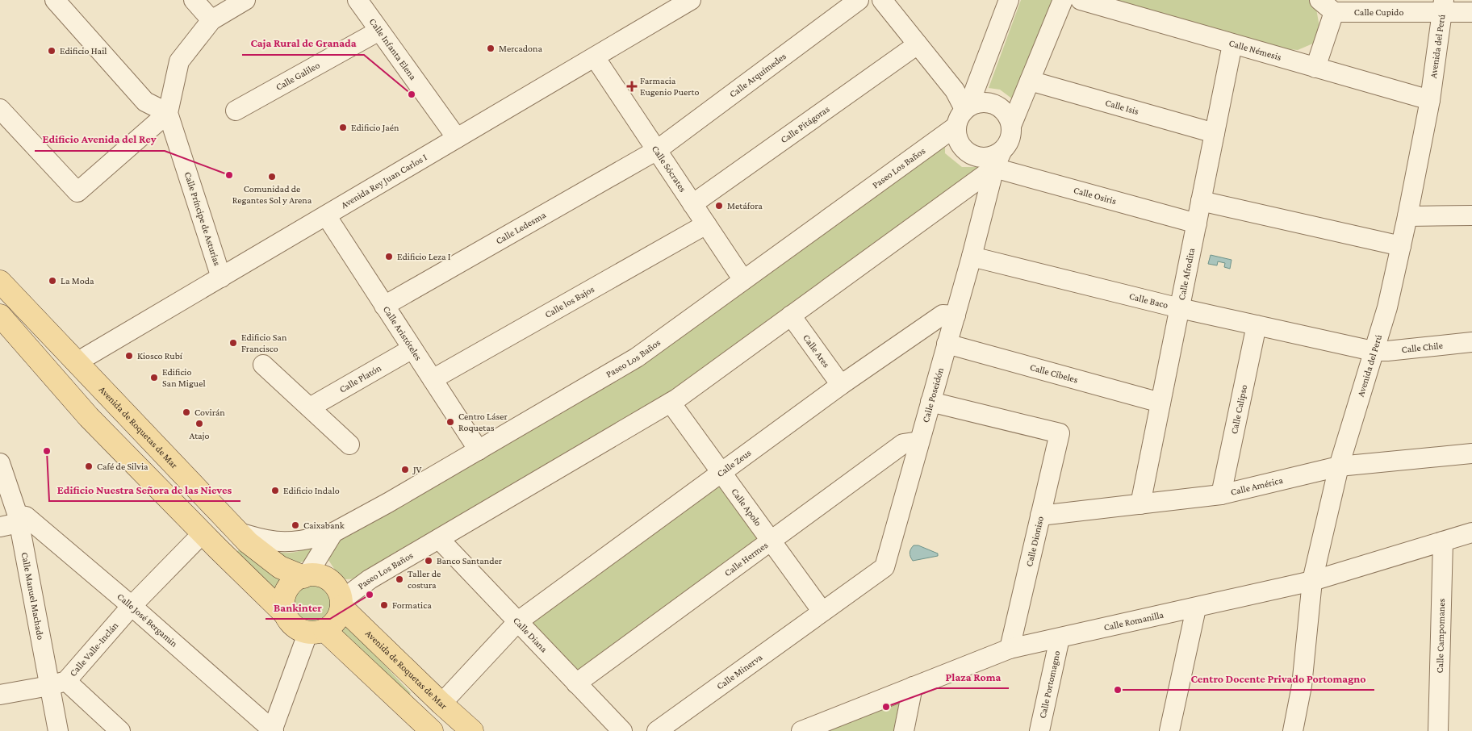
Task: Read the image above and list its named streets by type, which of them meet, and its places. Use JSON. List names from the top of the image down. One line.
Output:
{"streets":{"main road":["Avenida de Roquetas de Mar"],"street":["Calle Cupido","Avenida del Perú","Calle Infanta Elena","Calle Némesis","Calle Arquímedes","Calle Galileo","Calle Isis","Calle Pitágoras","Paseo Los Baños","Calle Sócrates","Avenida Rey Juan Carlos I","Calle Osiris","Calle Príncipe de Asturias","Calle Ledesma","Calle Afrodita","Calle Baco","Calle los Bajos","Calle Aristóteles","Calle Chile","Calle Ares","Calle Cibeles","Calle Platón","Calle Poseidón","Calle Calipso","Calle Zeus","Calle América","Calle Apolo","Calle Dioniso","Calle Hermes","Calle Manuel Machado","Calle José Bergamin","Calle Romanilla","Calle Diana","Calle Campomanes","Calle Valle-Inclán","Calle Minerva","Calle Portomagno"]},"crossings":[["Calle Cupido","Avenida del Perú"],["Avenida del Perú","Calle Némesis"],["Avenida del Perú","Calle Baco"],["Avenida del Perú","Calle Chile"],["Avenida del Perú","Calle América"],["Avenida del Perú","Calle Romanilla"],["Calle Infanta Elena","Calle Galileo"],["Calle Infanta Elena","Avenida Rey Juan Carlos I"],["Calle Némesis","Calle Afrodita"],["Calle Arquímedes","Calle Sócrates"],["Calle Arquímedes","Calle Ledesma"],["Calle Isis","Calle Afrodita"],["Calle Pitágoras","Calle Sócrates"],["Paseo Los Baños","Calle Sócrates"],["Paseo Los Baños","Calle Osiris"],["Paseo Los Baños","Calle Aristóteles"],["Paseo Los Baños","Calle Ares"],["Paseo Los Baños","Calle Poseidón"],["Paseo Los Baños","Avenida de Roquetas de Mar"],["Paseo Los Baños","Calle Apolo"],["Paseo Los Baños","Calle Diana"],["Calle Sócrates","Avenida Rey Juan Carlos I"],["Calle Sócrates","Calle Ledesma"],["Calle Sócrates","Calle los Bajos"],["Avenida Rey Juan Carlos I","Calle Príncipe de Asturias"],["Avenida Rey Juan Carlos I","Calle Aristóteles"],["Avenida Rey Juan Carlos I","Avenida de Roquetas de Mar"],["Calle Osiris","Calle Afrodita"],["Calle Osiris","Calle Poseidón"],["Calle Ledesma","Calle Aristóteles"],["Calle Afrodita","Calle Baco"],["Calle Afrodita","Calle Cibeles"],["Calle Afrodita","Calle América"],["Calle Baco","Calle Chile"],["Calle Baco","Calle Poseidón"],["Calle Baco","Calle Calipso"],["Calle los Bajos","Calle Aristóteles"],["Calle Aristóteles","Calle Platón"],["Calle Ares","Calle Zeus"],["Calle Cibeles","Calle Poseidón"],["Calle Poseidón","Calle Zeus"],["Calle Poseidón","Calle Apolo"],["Calle Poseidón","Calle Dioniso"],["Calle Poseidón","Calle Hermes"],["Calle Poseidón","Calle Minerva"],["Calle Calipso","Calle América"],["Avenida de Roquetas de Mar","Calle Zeus"],["Calle Zeus","Calle Apolo"],["Calle Zeus","Calle Diana"],["Calle América","Calle Dioniso"],["Calle Apolo","Calle Hermes"],["Calle Apolo","Calle Minerva"],["Calle Dioniso","Calle Romanilla"],["Calle Hermes","Calle Diana"],["Calle Manuel Machado","Calle José Bergamin"],["Calle Manuel Machado","Calle Valle-Inclán"],["Calle José Bergamin","Calle Valle-Inclán"],["Calle Romanilla","Calle Campomanes"],["Calle Romanilla","Calle Portomagno"]],"places":{"other":["Mercadona","Edificio Hail","Caja Rural de Granada","Edificio Jaén","Edificio Avenida del Rey","Comunidad de Regantes Sol y Arena","Metáfora","Edificio Leza I","La Moda","Edificio San Francisco","Kiosco Rubí","Edificio San Miguel","Covirán","Centro Láser Roquetas","Atajo","Edificio Nuestra Señora de las Nieves","Café de Silvia","JV","Edificio Indalo","Caixabank","Banco Santander","Taller de costura","Bankinter","Formatica","Centro Docente Privado Portomagno","Plaza Roma"],"health":["Farmacia Eugenio Puerto"]}}
